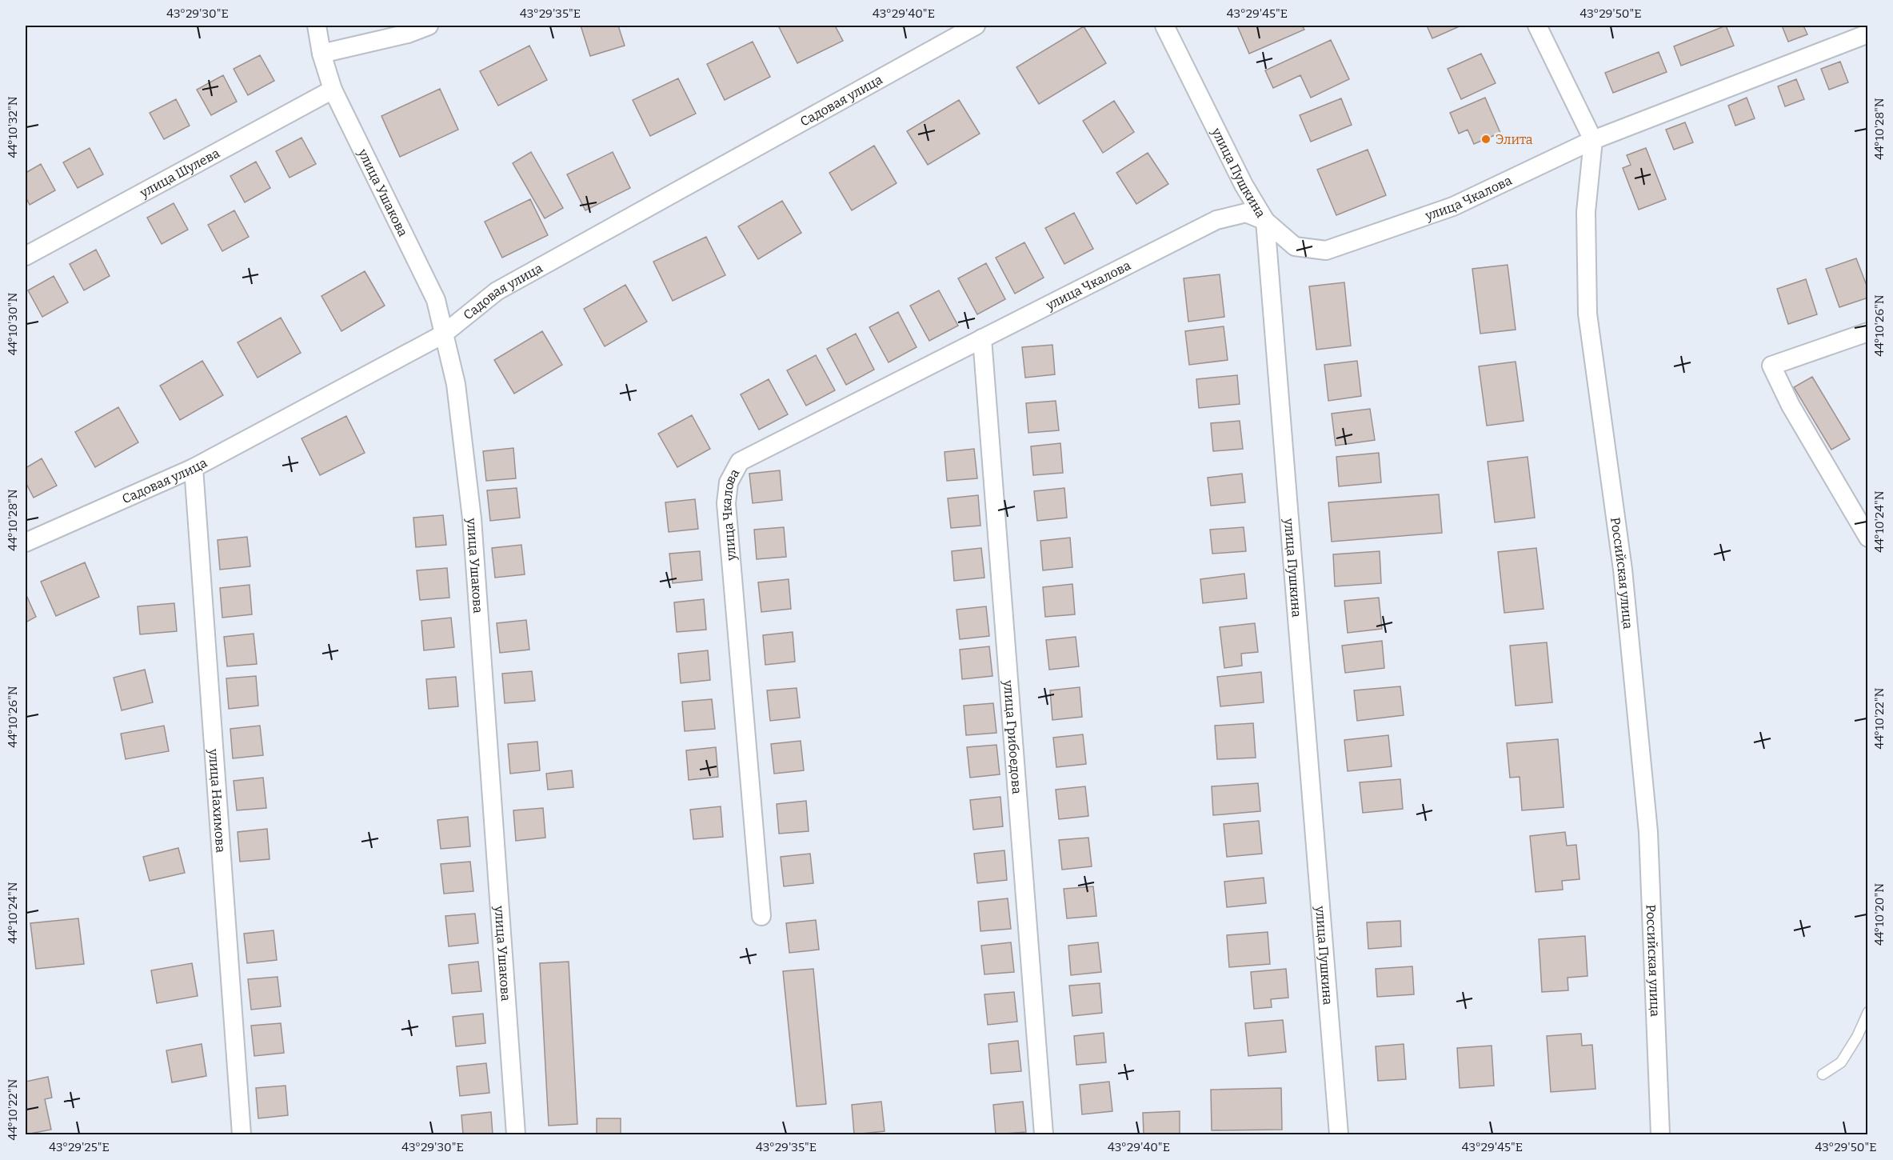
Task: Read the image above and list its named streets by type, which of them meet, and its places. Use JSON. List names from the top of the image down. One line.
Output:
{"streets":{"street":["Садовая улица","улица Шулева","улица Пушкина","улица Ушакова","улица Чкалова","Российская улица","улица Грибоедова","улица Нахимова"]},"crossings":[["Садовая улица","улица Ушакова"],["Садовая улица","улица Нахимова"],["улица Шулева","улица Ушакова"],["улица Пушкина","улица Чкалова"],["улица Чкалова","Российская улица"],["улица Чкалова","улица Грибоедова"]],"places":["Элита"],"coordinates":["43°29'30\"E","43°29'35\"E","43°29'40\"E","43°29'45\"E","43°29'50\"E","44°10'32\"N","44°10'28\"N","44°10'30\"N","44°10'26\"N","44°10'24\"N","44°10'22\"N","44°10'20\"N","43°29'25\"E"]}
